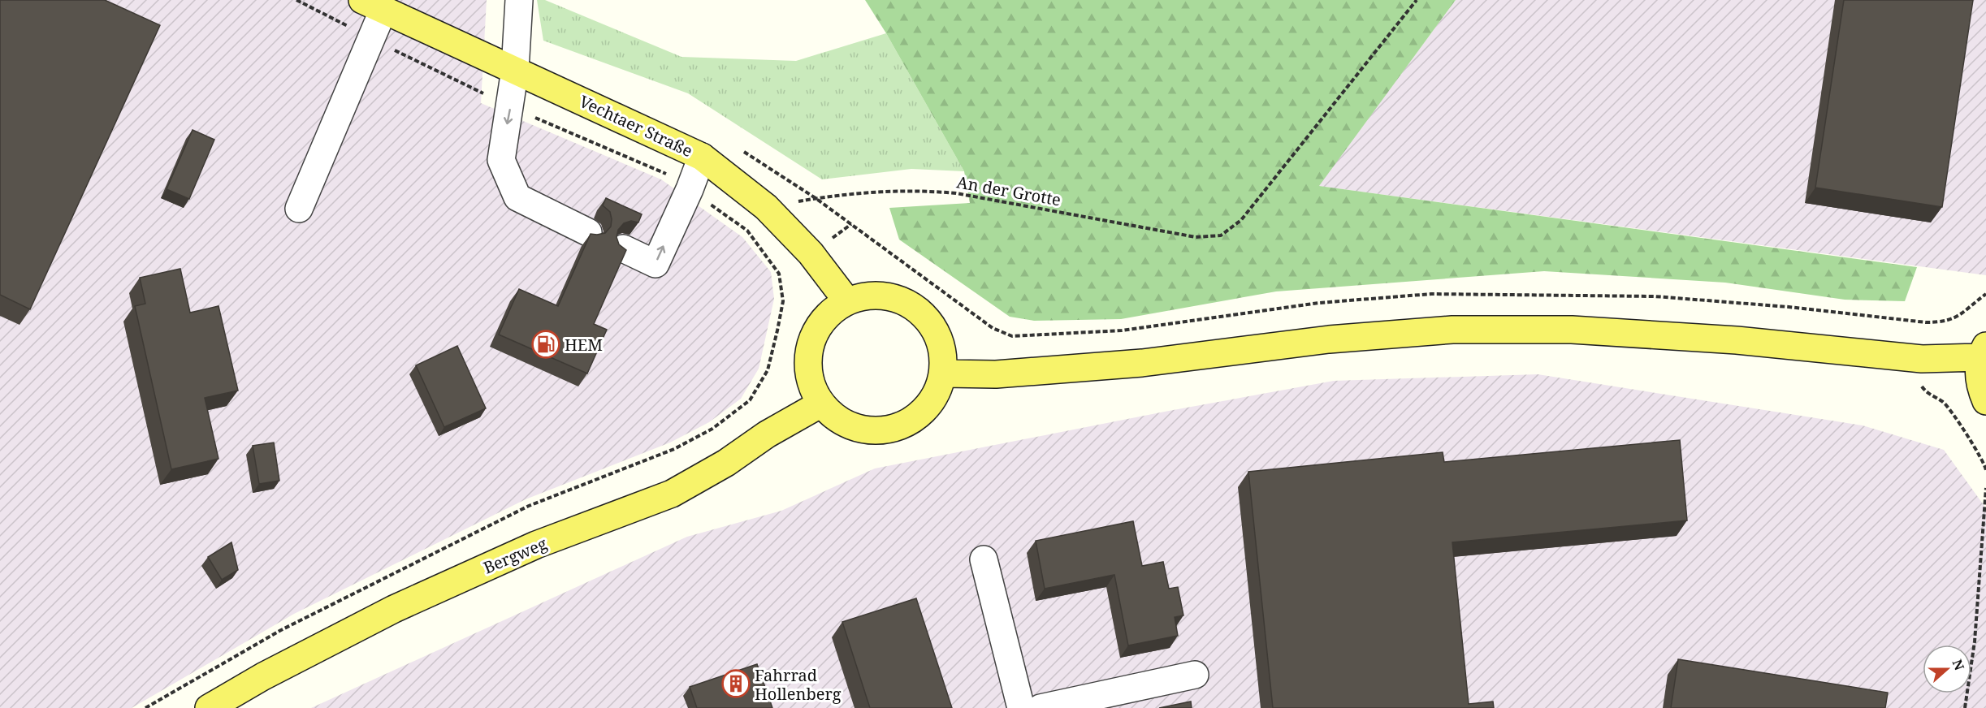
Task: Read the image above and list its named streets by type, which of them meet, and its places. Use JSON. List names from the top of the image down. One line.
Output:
{"streets":{"main road":["Vechtaer Straße","Bergweg"],"path":["An der Grotte"]},"crossings":[["Vechtaer Straße","An der Grotte"],["Vechtaer Straße","Bergweg"]],"places":{"fuel station":["HEM"],"building":["Fahrrad Hollenberg"]},"north":"right"}
